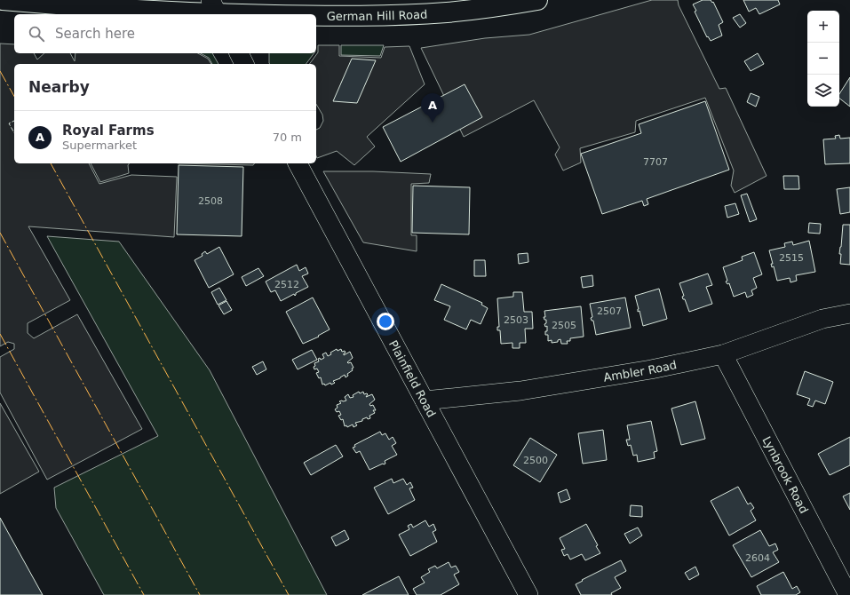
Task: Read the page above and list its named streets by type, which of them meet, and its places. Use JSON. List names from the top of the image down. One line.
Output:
{"streets":{"street":["German Hill Road","Ambler Road","Plainfield Road","Lynbrook Road"]},"crossings":[["Ambler Road","Plainfield Road"],["Ambler Road","Lynbrook Road"]],"house_numbers":["7707","2508","2515","2512","2507","2503","2505","2500","2604"],"page":{"map_buttons":["+","−"],"search":"Search here","heading":"Nearby","pins":"A","list":[{"mark":"A","name":"Royal Farms","note":"Supermarket","value":"70 m"}]}}
